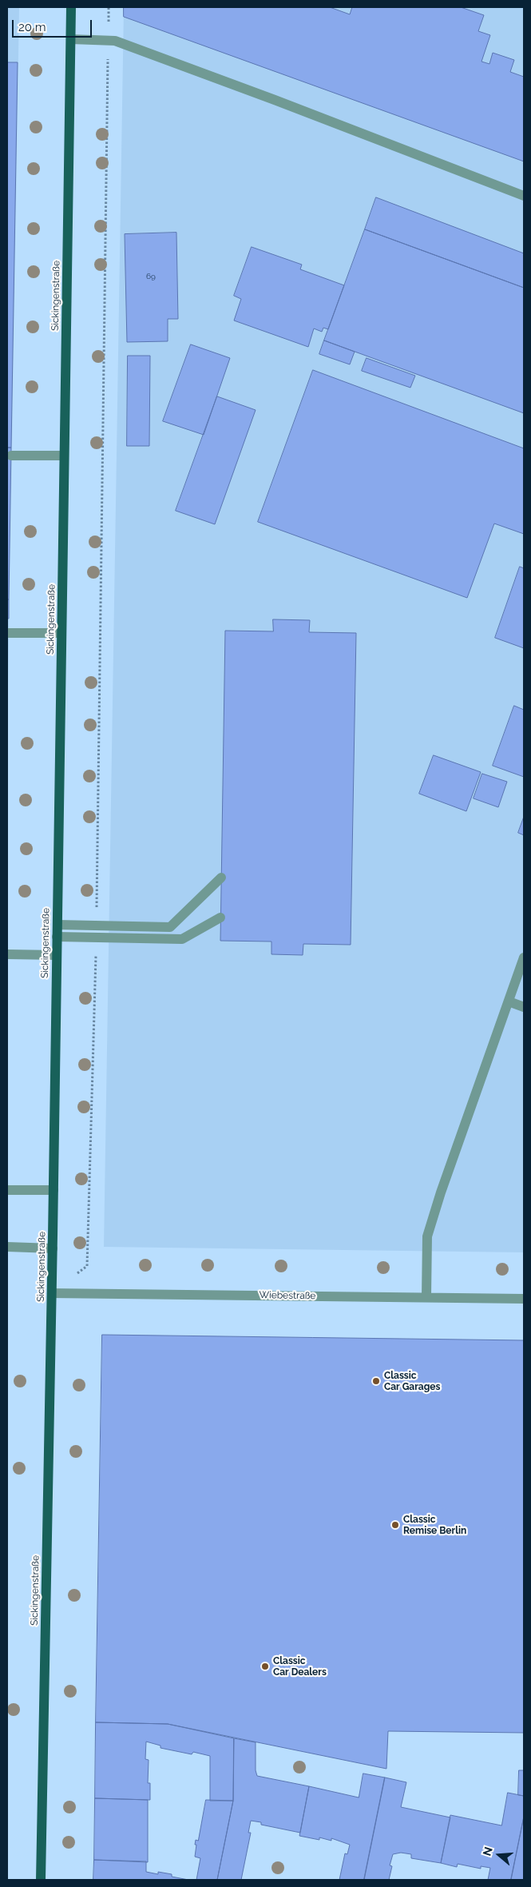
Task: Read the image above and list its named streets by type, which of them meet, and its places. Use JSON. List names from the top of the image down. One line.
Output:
{"streets":{"main road":["Sickingenstraße"],"street":["Wiebestraße"]},"crossings":[["Sickingenstraße","Wiebestraße"]],"places":["Classic Car Garages","Classic Remise Berlin","Classic Car Dealers"],"house_numbers":["69"],"scale_bar":"20 m","north":"left"}
